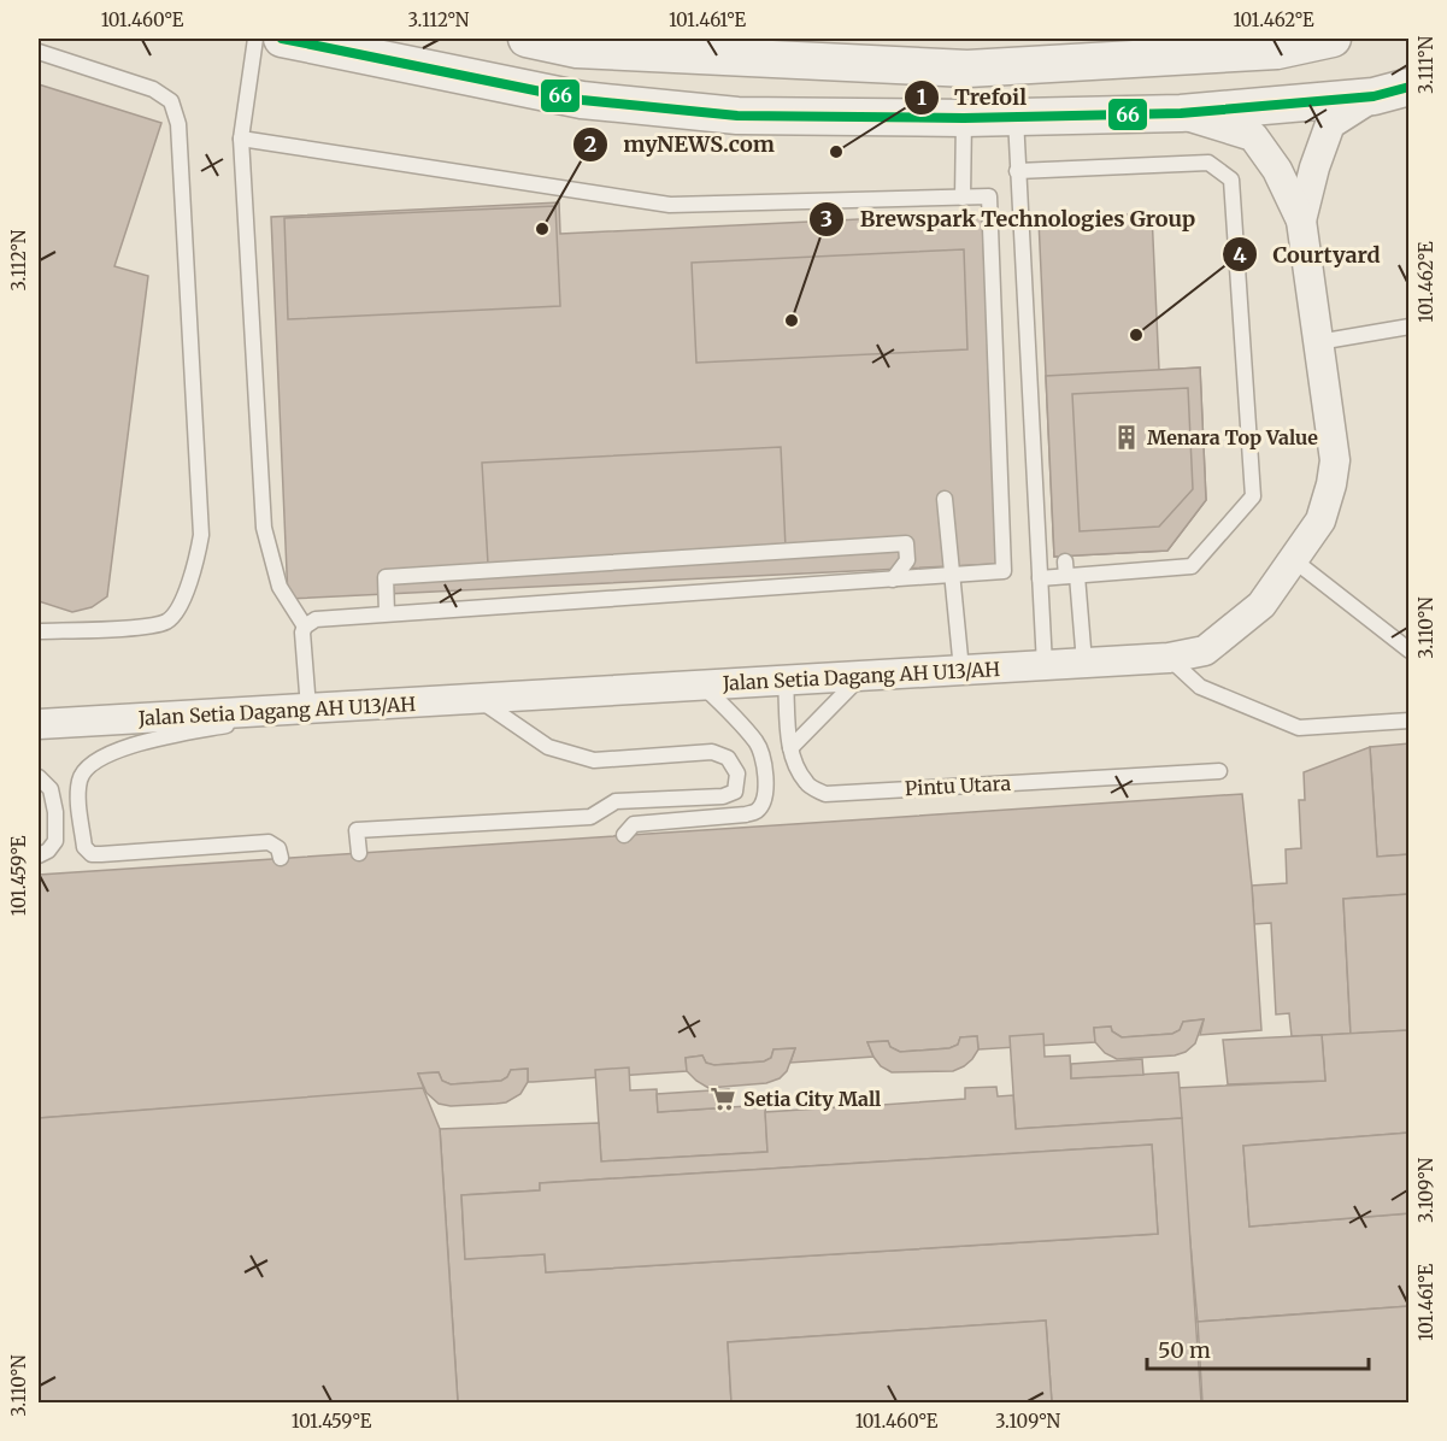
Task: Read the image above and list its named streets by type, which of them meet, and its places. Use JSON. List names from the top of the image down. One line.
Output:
{"streets":{"street":["Jalan Setia Dagang AH U13/AH"],"lane":["Pintu Utara"]},"crossings":[["Jalan Setia Dagang AH U13/AH","Pintu Utara"]],"places":{"other":["Trefoil","myNEWS.com","Brewspark Technologies Group","Courtyard"],"building":["Menara Top Value"],"supermarket":["Setia City Mall"]},"lines":["transit line 66"],"scale_bar":"50 m","coordinates":["101.460°E","3.112°N","101.461°E","101.462°E","3.111°N","3.110°N","101.459°E","3.109°N"]}
